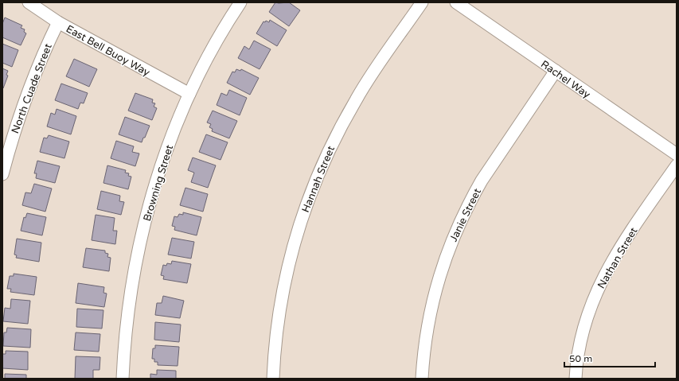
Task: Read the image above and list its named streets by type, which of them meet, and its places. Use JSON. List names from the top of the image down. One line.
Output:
{"streets":{"street":["East Bell Buoy Way","Rachel Way","North Cuade Street","Hannah Street","Browning Street","Janie Street","Nathan Street"]},"crossings":[["East Bell Buoy Way","North Cuade Street"],["East Bell Buoy Way","Browning Street"],["Rachel Way","Janie Street"]],"scale_bar":"50 m"}
